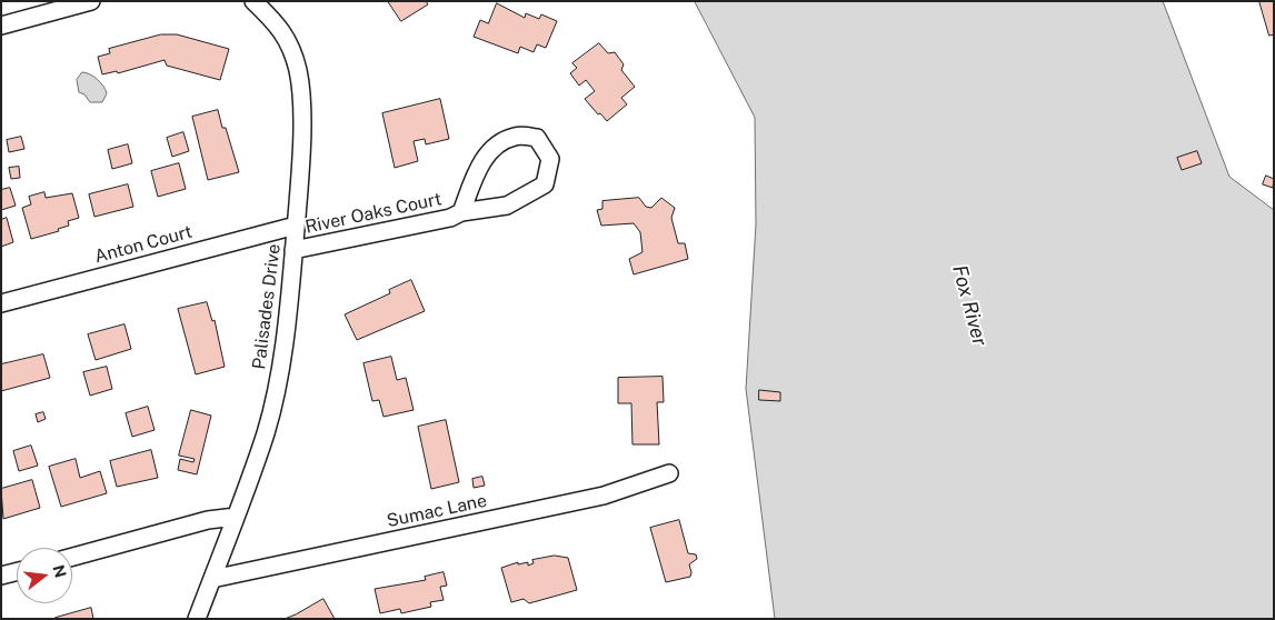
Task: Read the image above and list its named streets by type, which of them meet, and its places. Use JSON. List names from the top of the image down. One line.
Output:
{"streets":{"street":["River Oaks Court","Anton Court","Palisades Drive","Sumac Lane"]},"crossings":[["River Oaks Court","Palisades Drive"],["Anton Court","Palisades Drive"],["Palisades Drive","Sumac Lane"]],"water":["Fox River"],"north":"right"}
